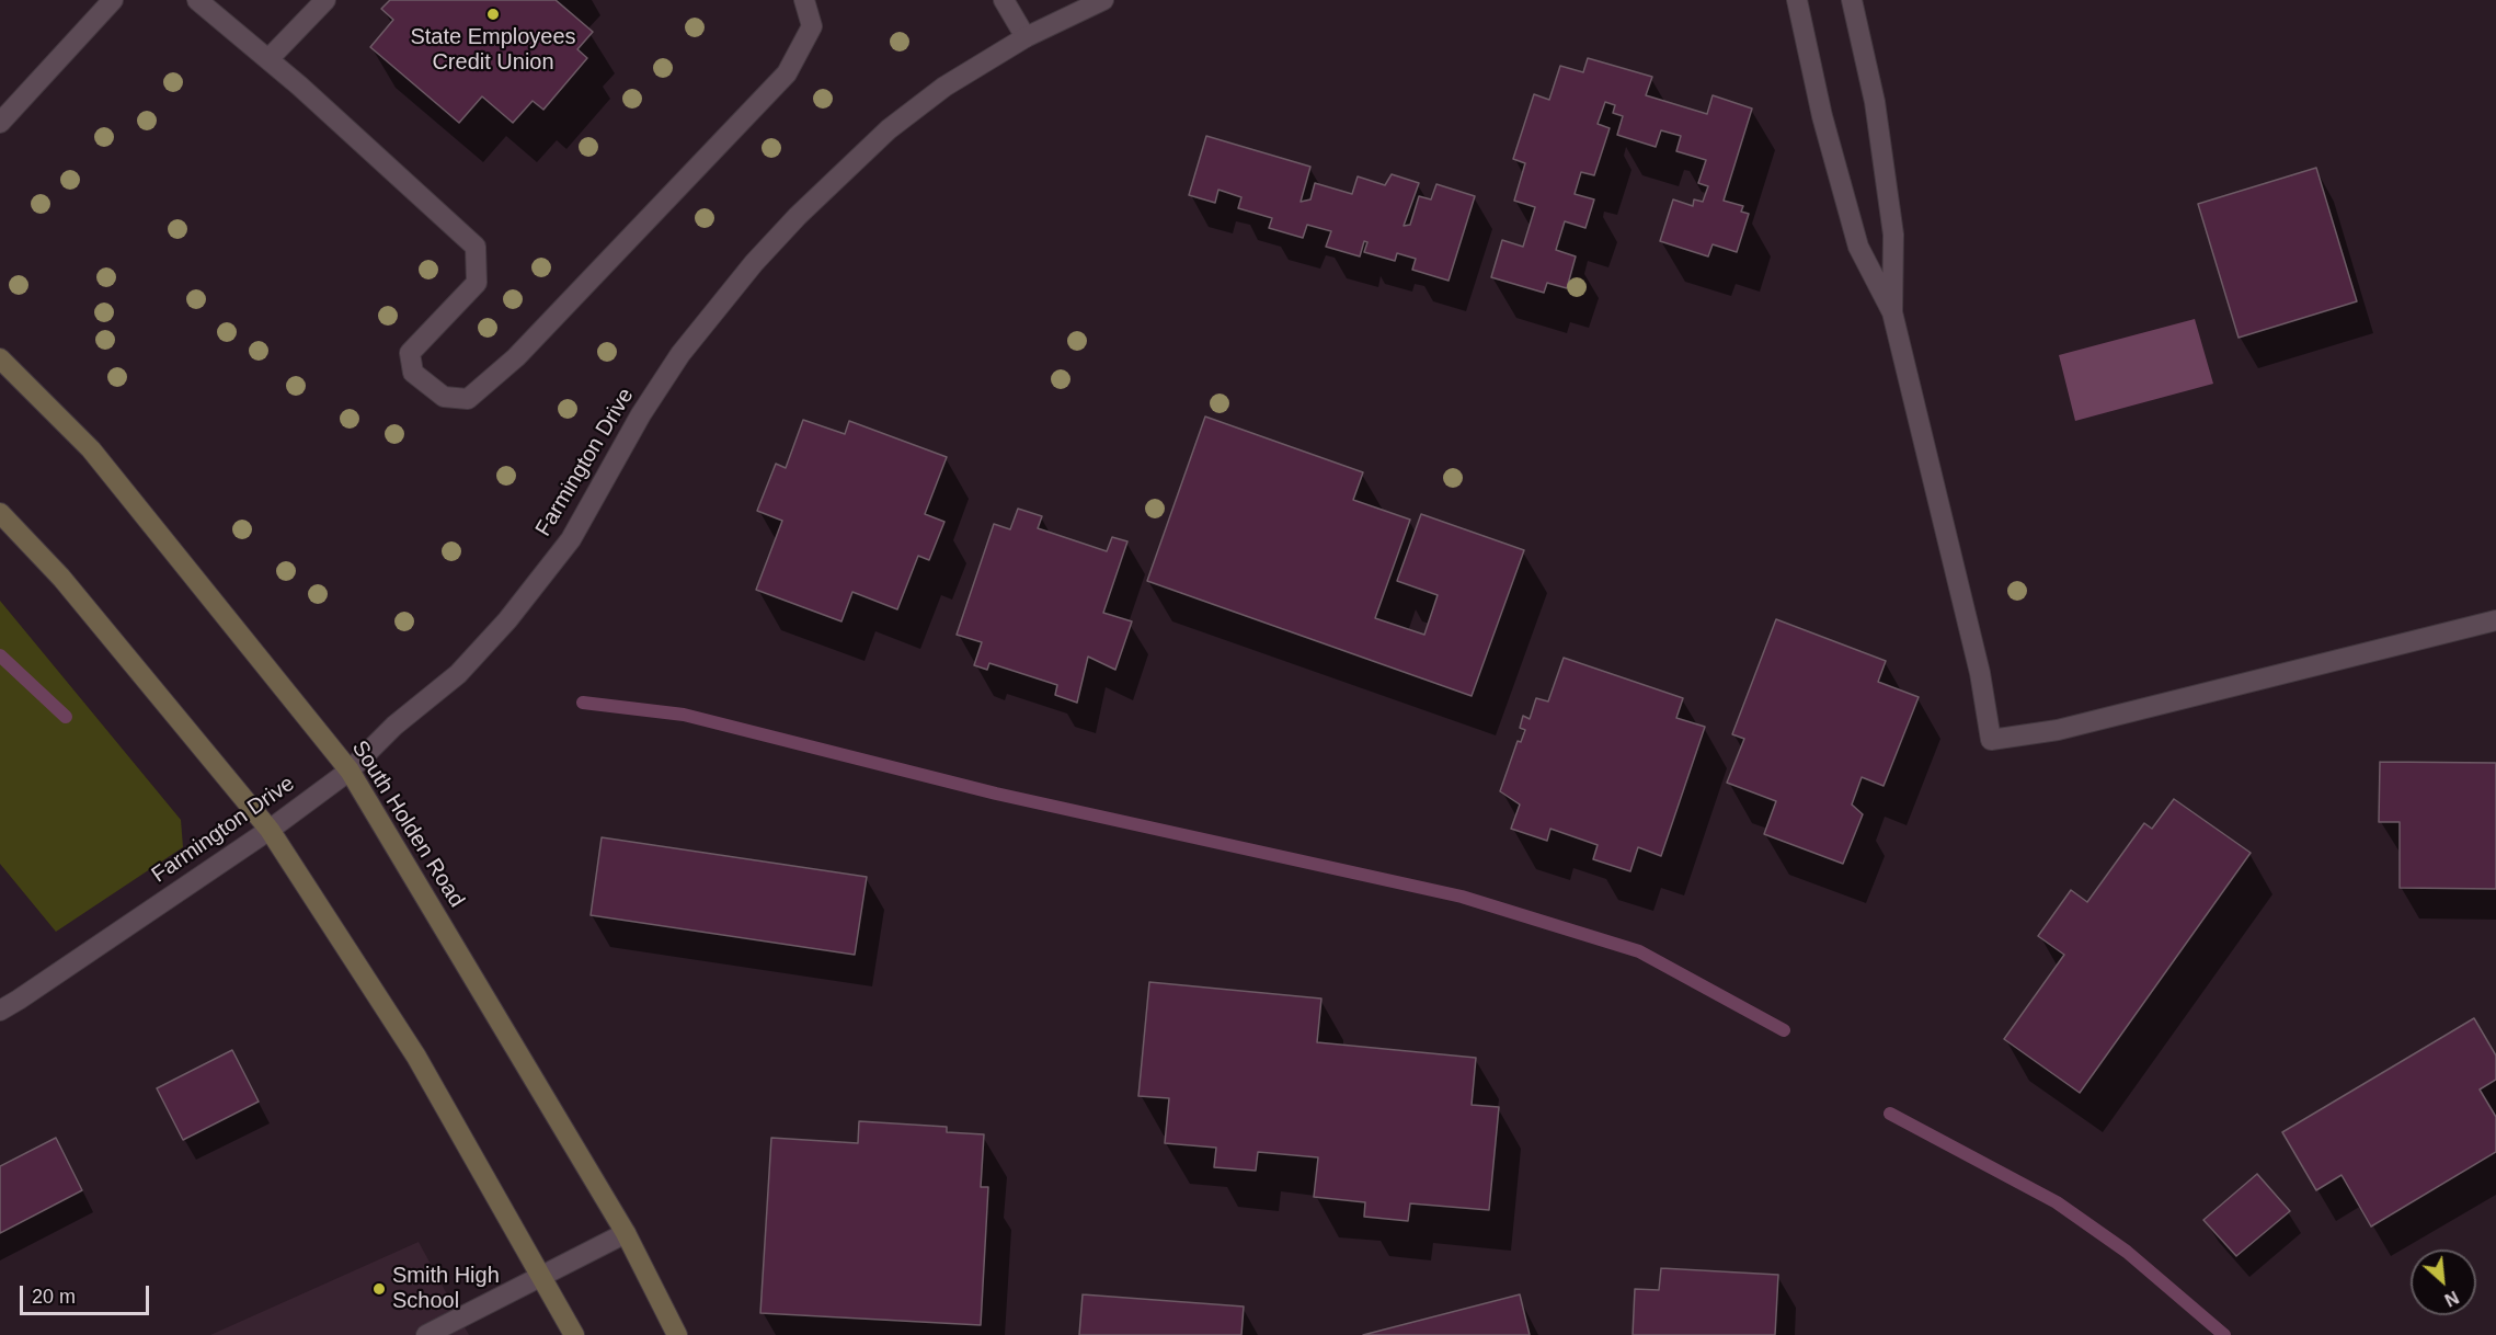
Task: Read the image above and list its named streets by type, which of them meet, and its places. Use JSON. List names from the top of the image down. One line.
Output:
{"streets":{"main road":["South Holden Road"],"street":["Farmington Drive"]},"crossings":[["Farmington Drive","South Holden Road"]],"places":["State Employees Credit Union","Smith High School"],"scale_bar":"20 m","north":"bottom right"}
